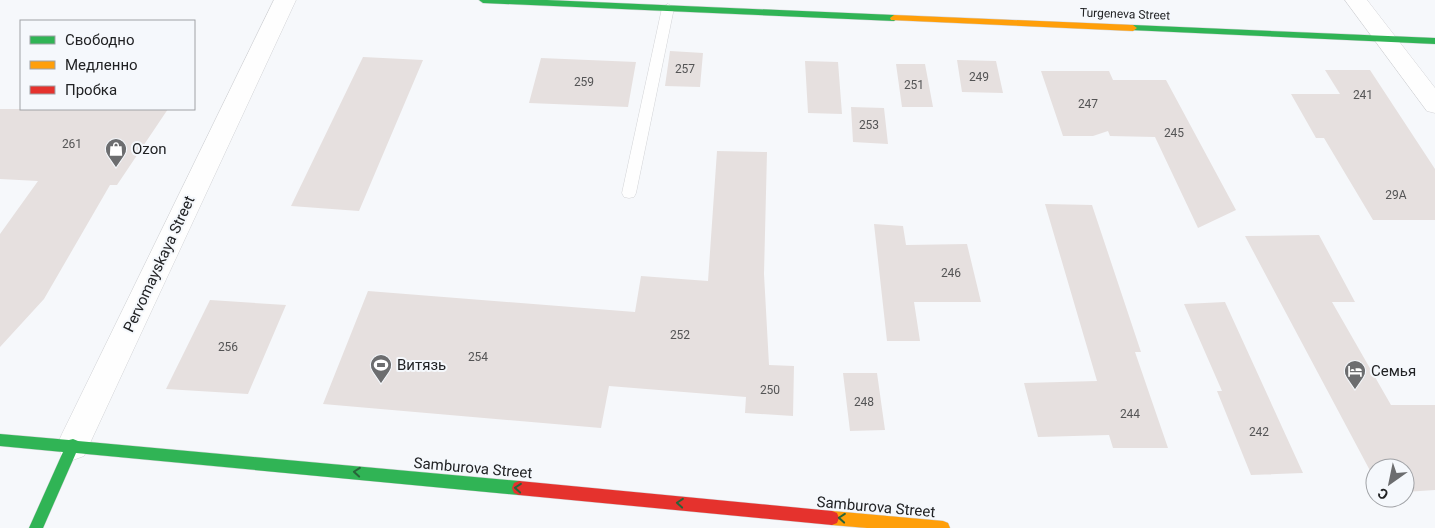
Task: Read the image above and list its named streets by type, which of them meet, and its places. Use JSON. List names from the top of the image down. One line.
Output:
{"streets":{"street":["Turgeneva Street","Pervomayskaya Street","Samburova Street"]},"crossings":[["Pervomayskaya Street","Samburova Street"]],"one_way":["Samburova Street"],"places":{"shop":["Ozon"],"sports":["Витязь"],"hotel":["Семья"]},"house_numbers":["257","249","259","251","241","247","253","245","261","29А","246","252","256","254","250","248","244","242"],"legend":["Свободно","Медленно","Пробка"],"north":"bottom left"}
